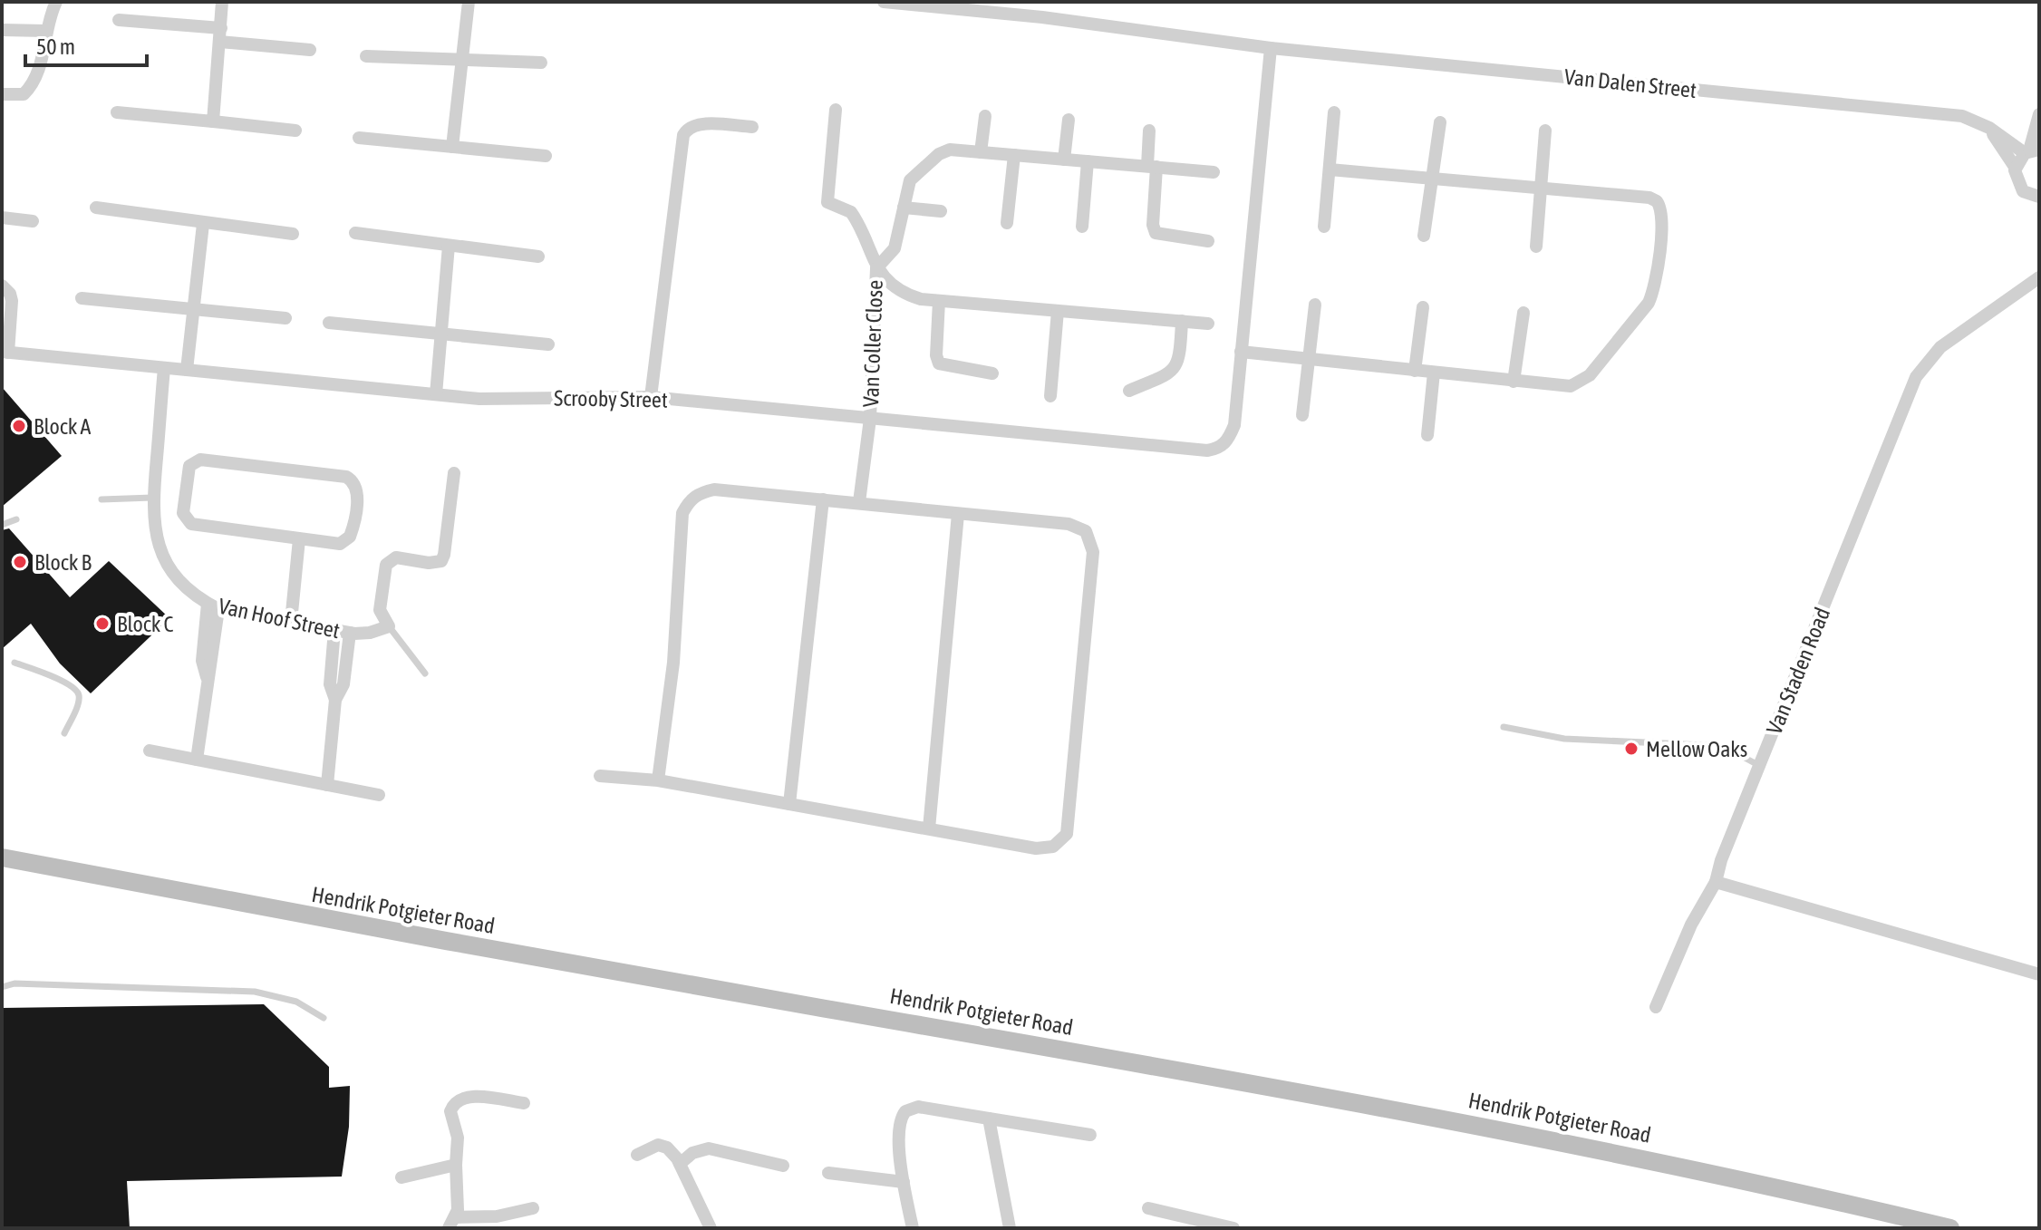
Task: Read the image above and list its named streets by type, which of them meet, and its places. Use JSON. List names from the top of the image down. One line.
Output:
{"streets":{"main road":["Hendrik Potgieter Road"],"street":["Van Dalen Street","Van Coller Close","Scrooby Street","Van Hoof Street","Van Staden Road"]},"crossings":[["Van Coller Close","Scrooby Street"],["Scrooby Street","Van Hoof Street"]],"places":["Block A","Block B","Block C","Mellow Oaks"],"scale_bar":"50 m"}
